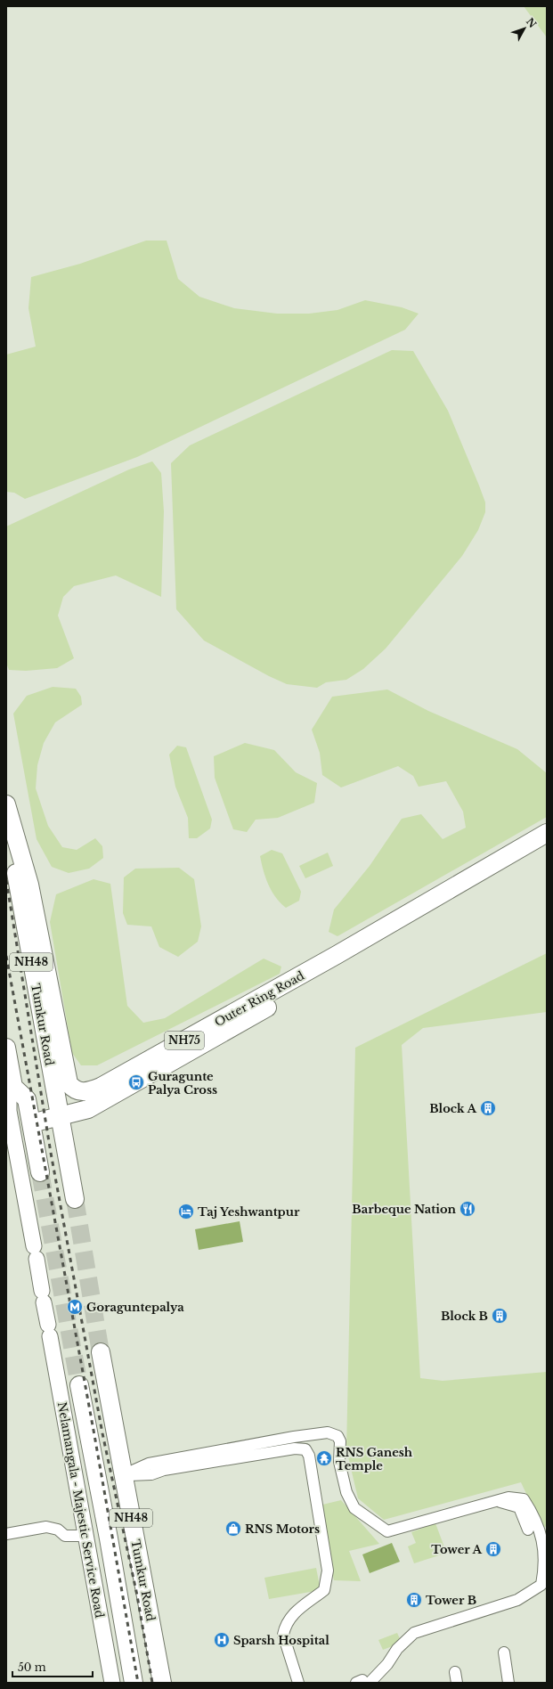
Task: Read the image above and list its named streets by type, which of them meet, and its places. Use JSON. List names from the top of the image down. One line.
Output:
{"streets":{"highway":["NH48","Outer Ring Road","Tumkur Road","NH75"],"main road":["Nelamangala - Majestic Service Road"]},"crossings":[["Outer Ring Road","Tumkur Road"]],"places":{"bus stop":["Guragunte Palya Cross"],"building":["Block A","Block B","Tower A","Tower B"],"restaurant":["Barbeque Nation"],"hotel":["Taj Yeshwantpur"],"metro station":["Goraguntepalya"],"temple":["RNS Ganesh Temple"],"shop":["RNS Motors"],"hospital":["Sparsh Hospital"]},"scale_bar":"50 m","north":"top right"}
